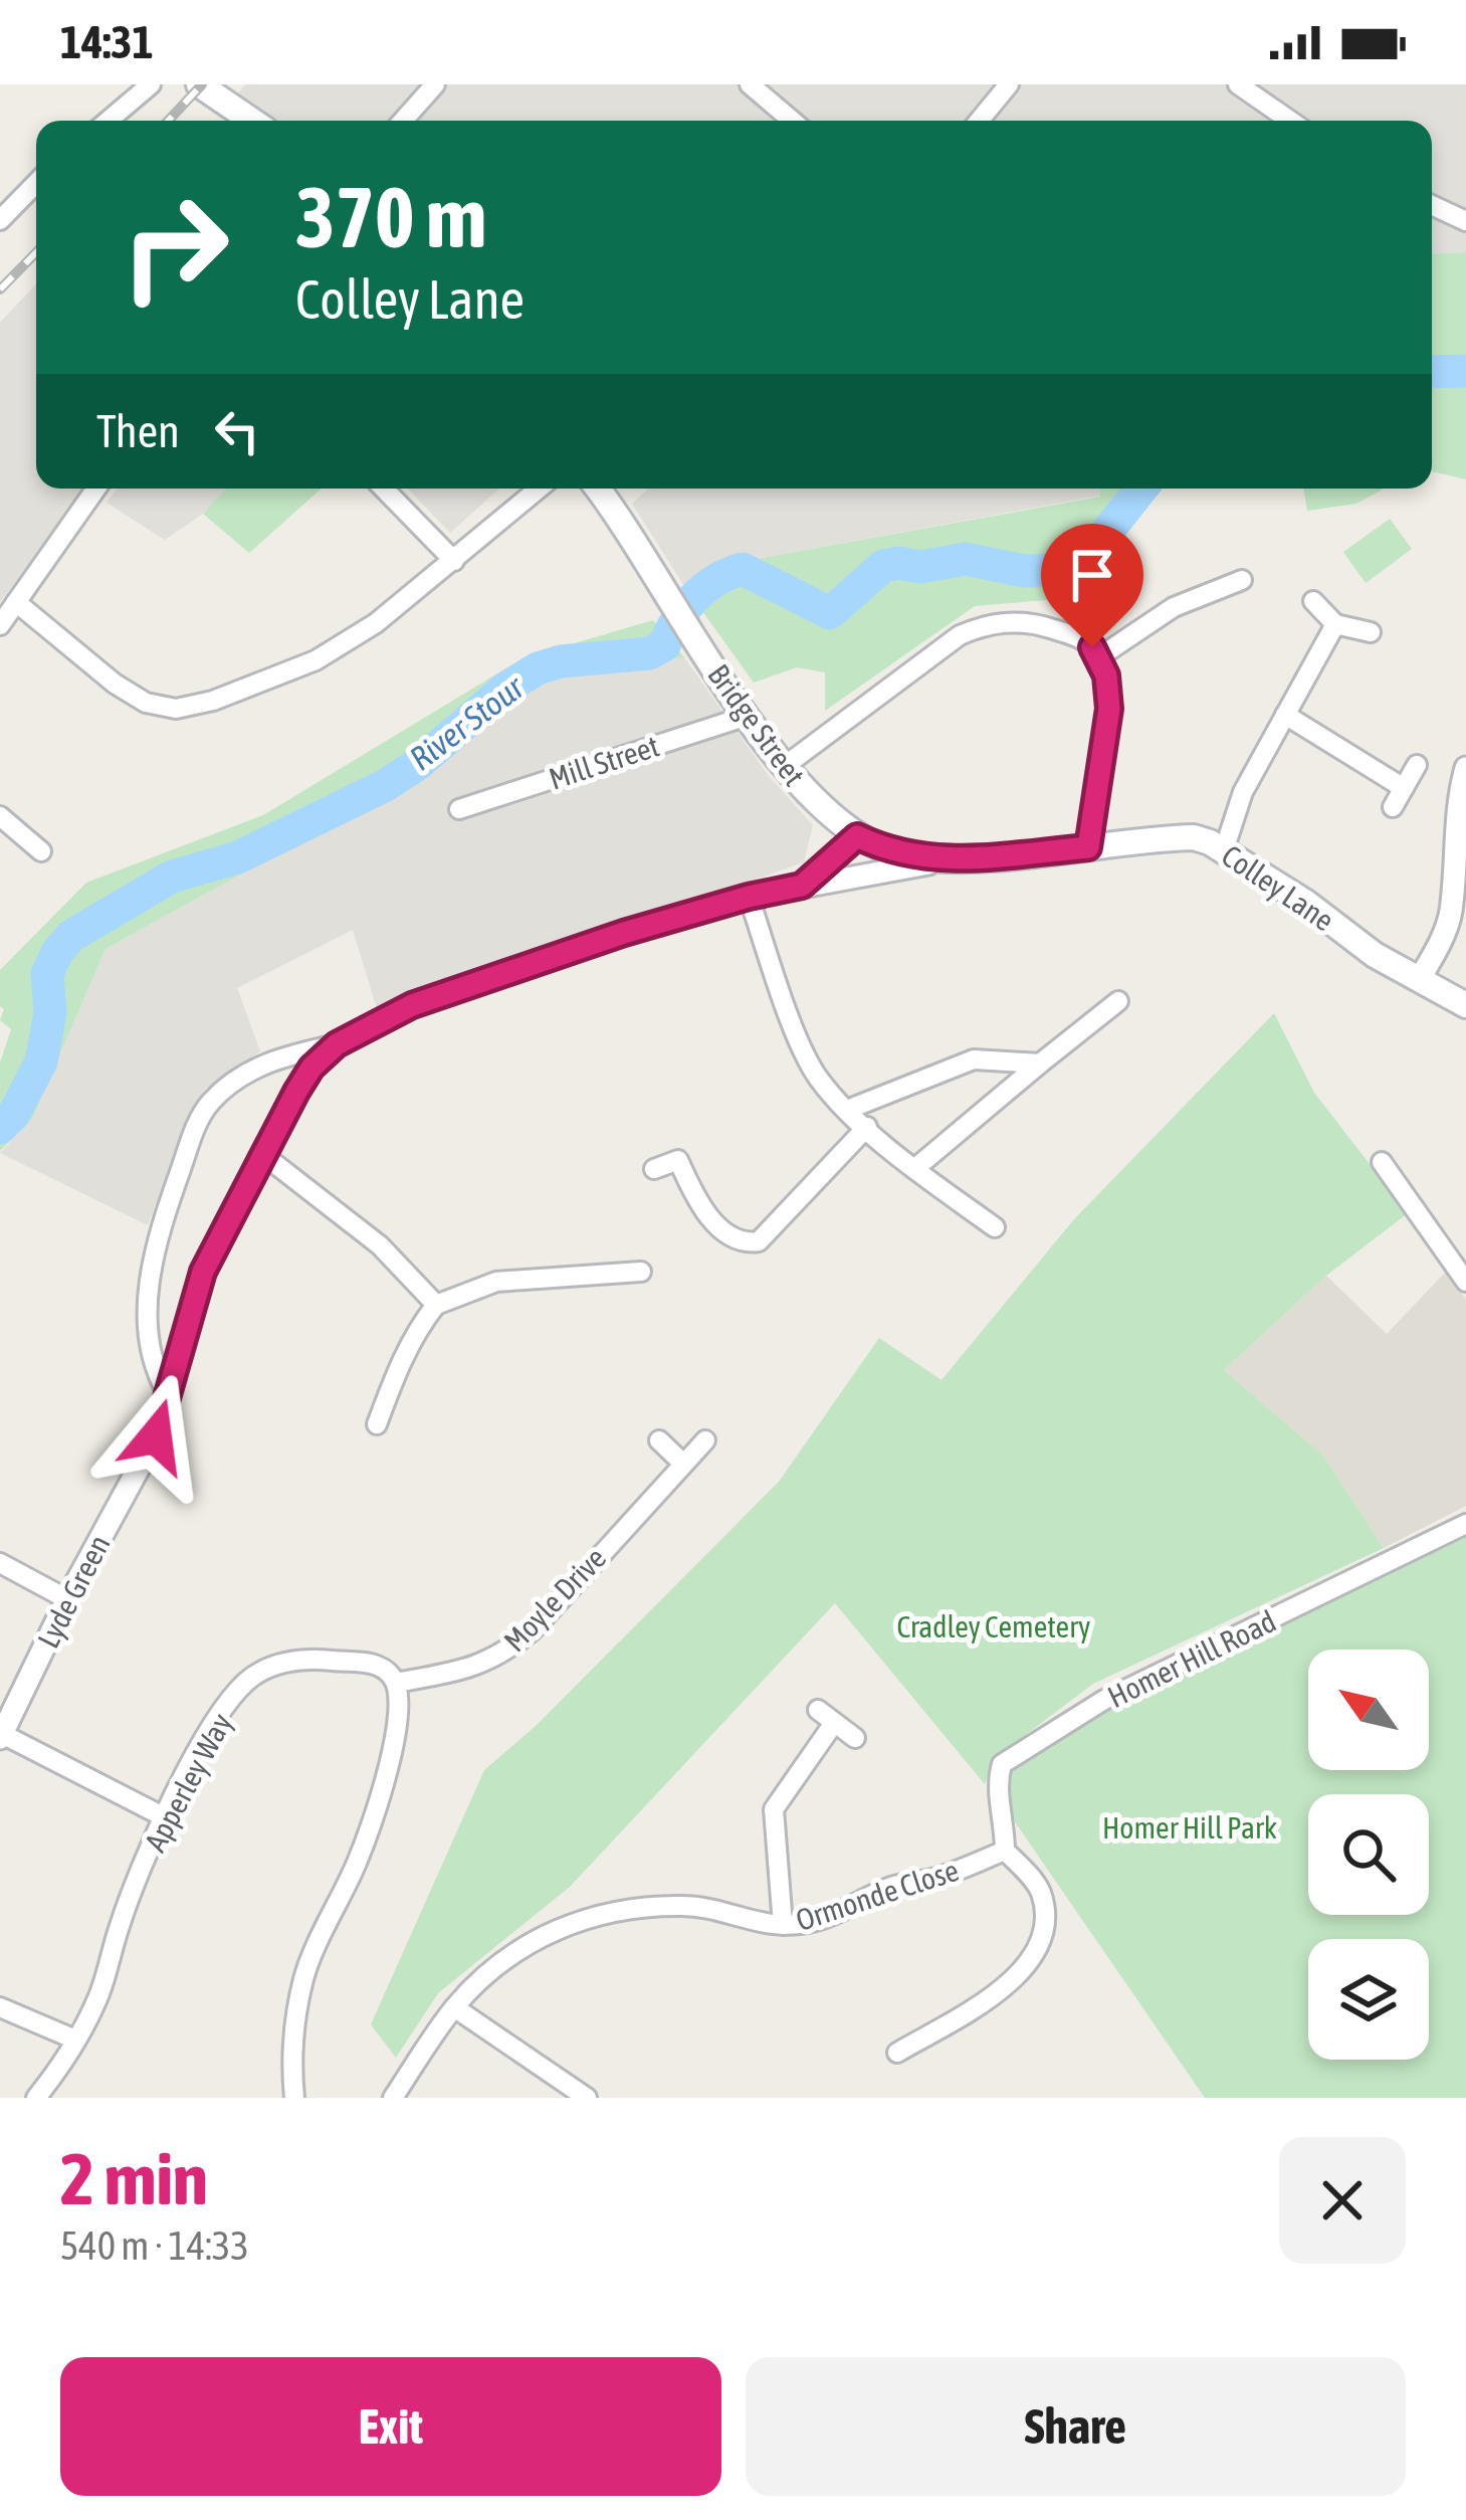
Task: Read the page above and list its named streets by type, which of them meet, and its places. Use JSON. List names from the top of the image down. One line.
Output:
{"streets":{"main road":["Bridge Street","Colley Lane"],"street":["Mill Street","Lyde Green","Moyle Drive","Homer Hill Road","Apperley Way","Ormonde Close"]},"crossings":[["Bridge Street","Mill Street"],["Bridge Street","Colley Lane"],["Bridge Street","Lyde Green"],["Colley Lane","Lyde Green"],["Moyle Drive","Apperley Way"],["Homer Hill Road","Ormonde Close"]],"water":["River Stour"],"parks":["Cradley Cemetery","Homer Hill Park"],"north":"top left","page":{"status":"14:31","turn":["370 m","Colley Lane"],"then":"Then","heading":["2 min","540 m · 14:33"],"buttons":["Exit","Share"]}}
